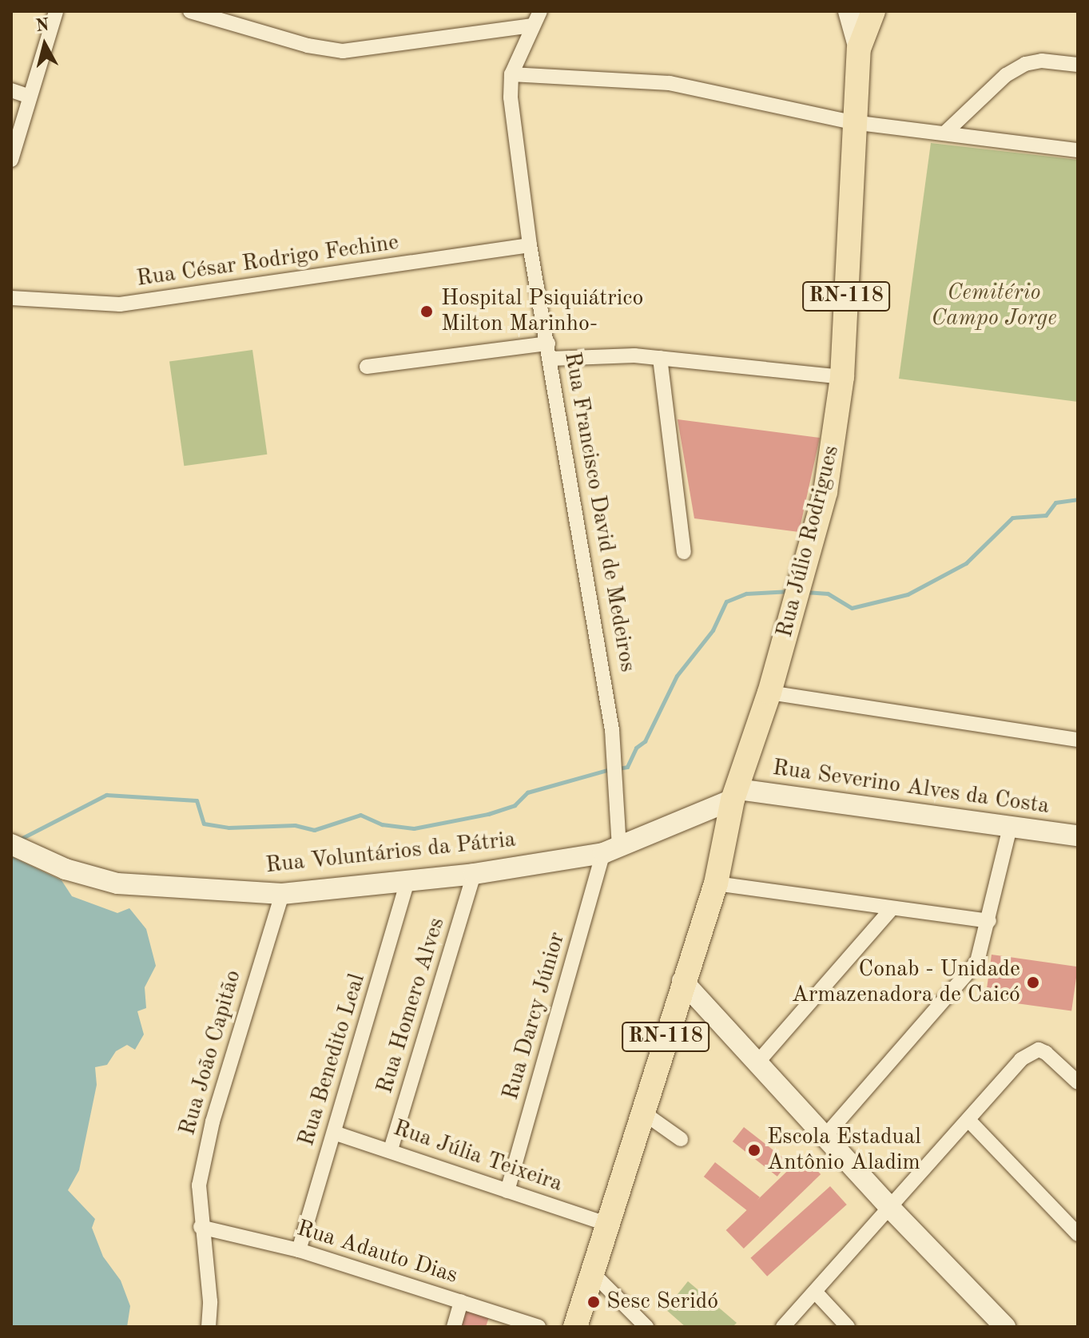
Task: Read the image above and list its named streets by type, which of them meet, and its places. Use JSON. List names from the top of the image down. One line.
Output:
{"streets":{"main road":["RN-118","Rua Júlio Rodrigues"],"street":["Rua César Rodrigo Fechine","Rua Francisco David de Medeiros","Rua Severino Alves da Costa","Rua Voluntários da Pátria","Rua Homero Alves","Rua Darcy Júnior","Rua João Capitão","Rua Benedito Leal","Rua Júlia Teixeira","Rua Adauto Dias"]},"crossings":[["Rua César Rodrigo Fechine","Rua Francisco David de Medeiros"],["RN-118","Rua Júlio Rodrigues"],["RN-118","Rua Severino Alves da Costa"],["RN-118","Rua Voluntários da Pátria"],["RN-118","Rua Júlia Teixeira"],["Rua Francisco David de Medeiros","Rua Voluntários da Pátria"],["Rua Francisco David de Medeiros","Rua Darcy Júnior"],["Rua Júlio Rodrigues","Rua Severino Alves da Costa"],["Rua Júlio Rodrigues","Rua Voluntários da Pátria"],["Rua Severino Alves da Costa","Rua Voluntários da Pátria"],["Rua Voluntários da Pátria","Rua Homero Alves"],["Rua Voluntários da Pátria","Rua Darcy Júnior"],["Rua Voluntários da Pátria","Rua João Capitão"],["Rua Voluntários da Pátria","Rua Benedito Leal"],["Rua Homero Alves","Rua Júlia Teixeira"],["Rua Darcy Júnior","Rua Júlia Teixeira"],["Rua João Capitão","Rua Adauto Dias"],["Rua Benedito Leal","Rua Júlia Teixeira"],["Rua Benedito Leal","Rua Adauto Dias"]],"parks":["Cemitério Campo Jorge"],"places":["Hospital Psiquiátrico Milton Marinho-","Conab - Unidade Armazenadora de Caicó","Escola Estadual Antônio Aladim","Sesc Seridó"],"north":"top"}
